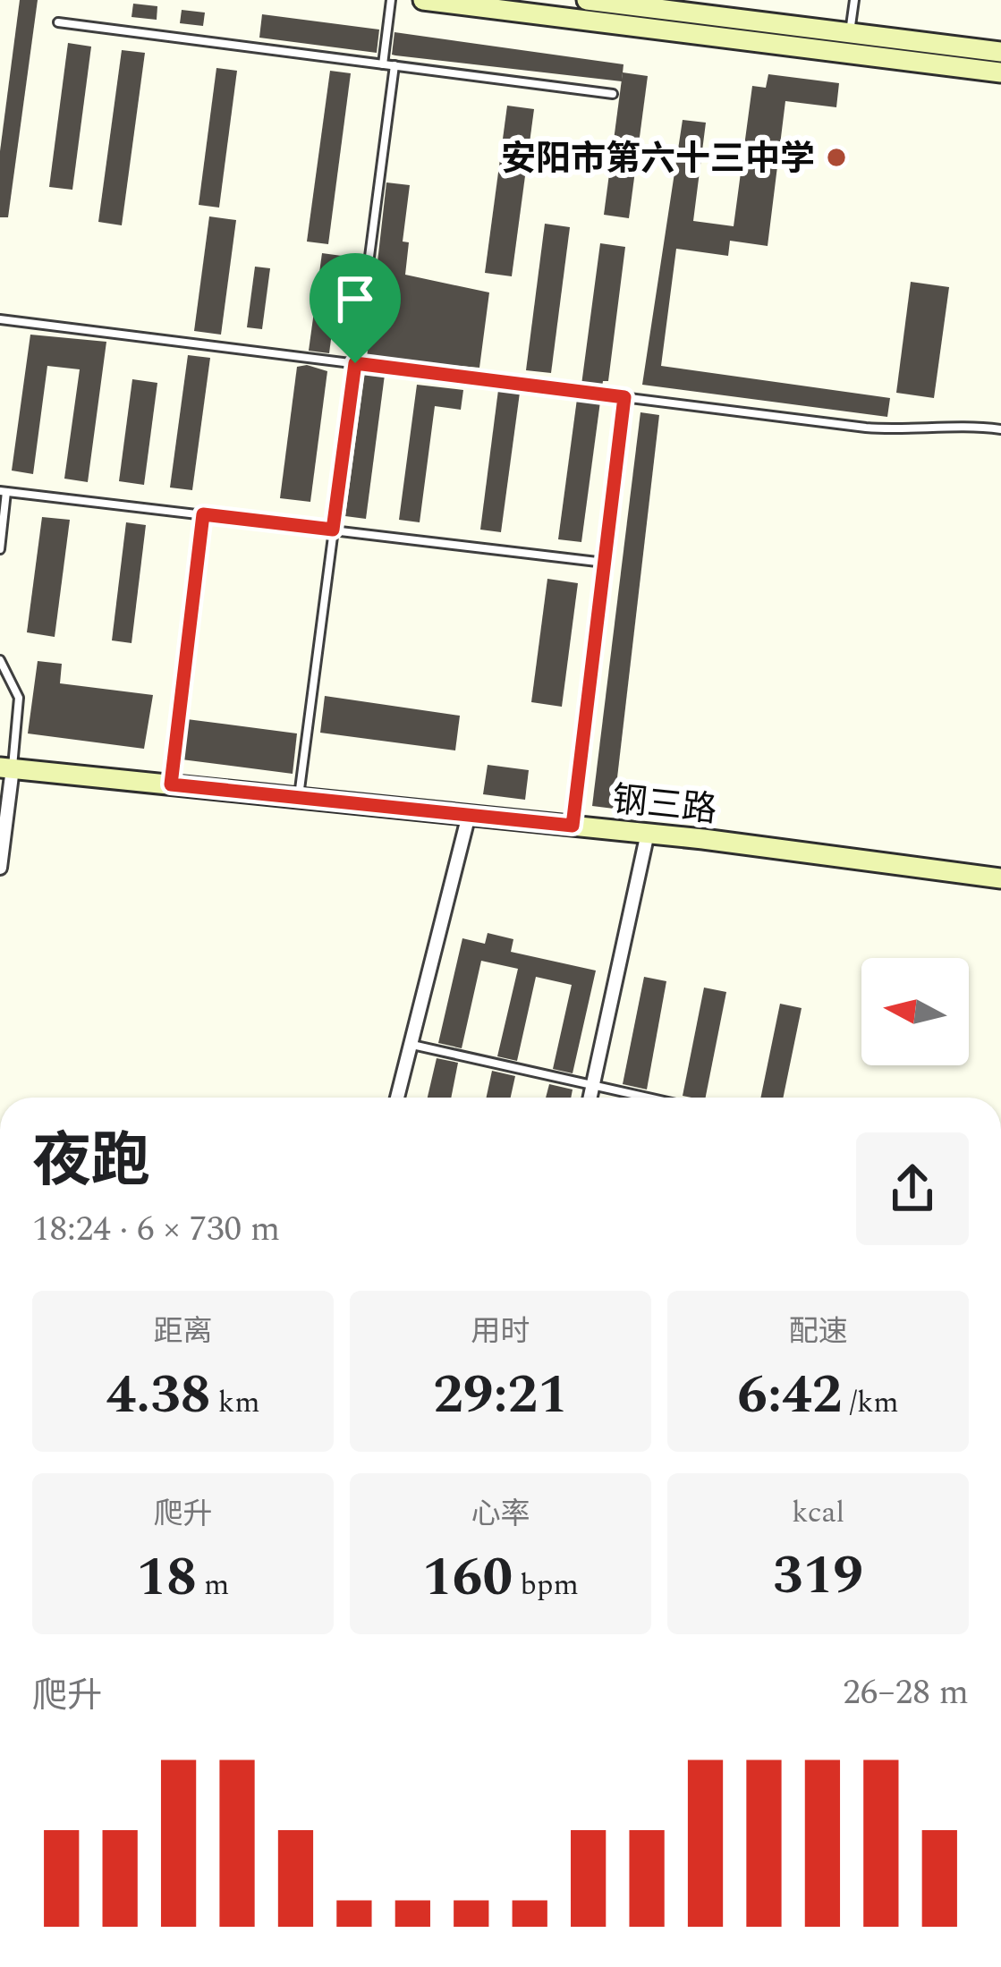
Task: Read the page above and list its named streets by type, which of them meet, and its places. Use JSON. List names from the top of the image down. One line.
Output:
{"streets":{"main road":["钢三路"]},"places":["安阳市第六十三中学"],"north":"left","page":{"heading":["夜跑","18:24 · 6 × 730 m"],"stats":[["距离","4.38 km"],["用时","29:21"],["配速","6:42 /km"],["爬升","18 m"],["心率","160 bpm"],["kcal","319"]],"chart":["爬升","26–28 m"]}}
